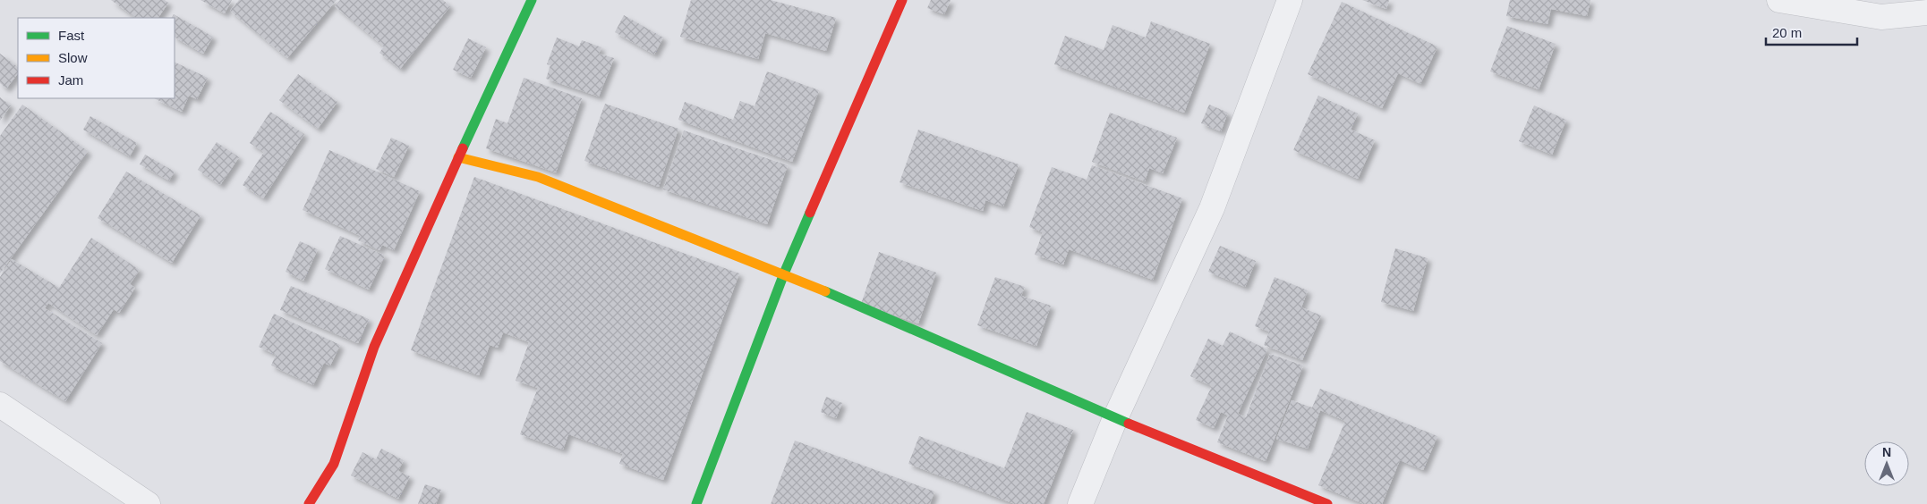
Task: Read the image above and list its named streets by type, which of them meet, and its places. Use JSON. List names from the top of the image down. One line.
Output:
{"legend":["Fast","Slow","Jam"],"scale_bar":"20 m","north":"top"}
